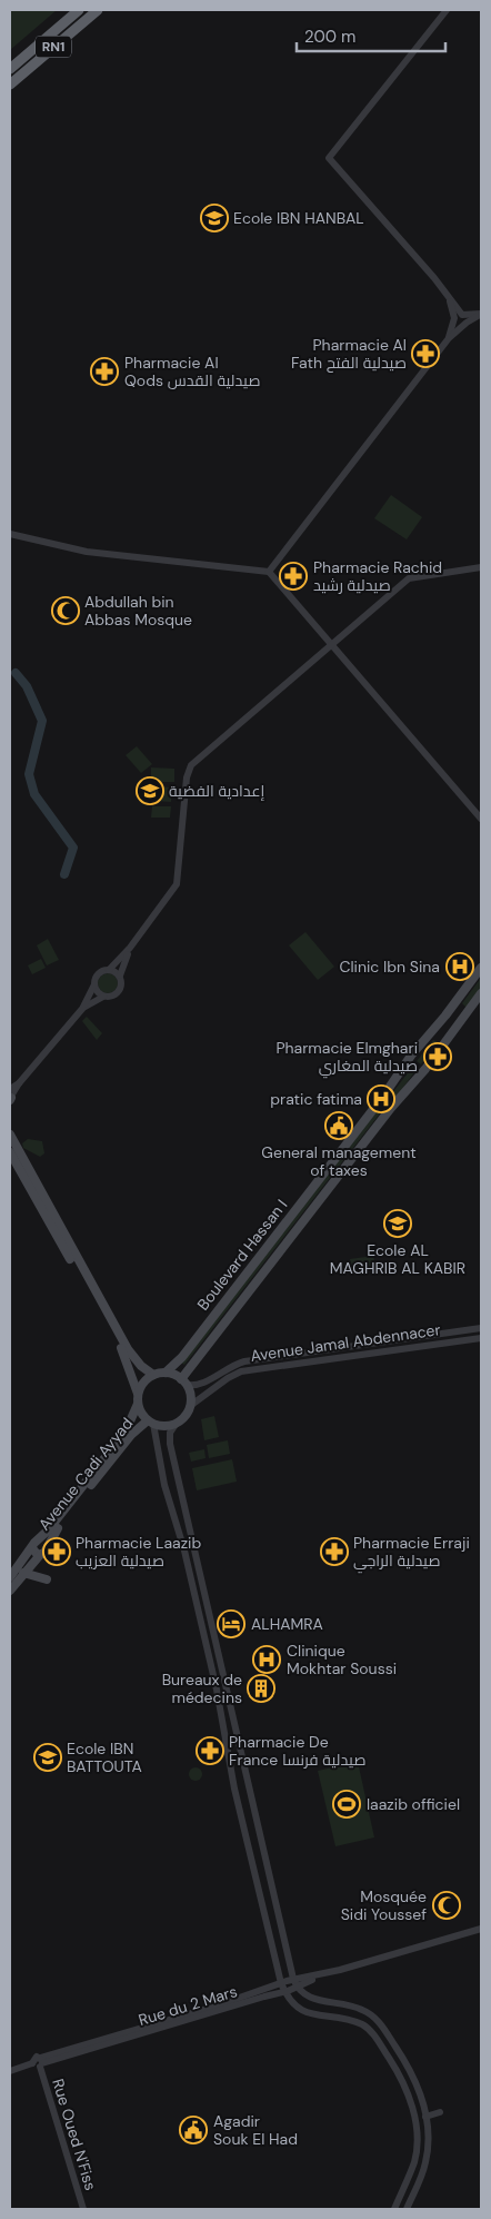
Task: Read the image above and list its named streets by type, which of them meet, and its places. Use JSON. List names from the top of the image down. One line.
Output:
{"streets":{"highway":["RN1"],"main road":["Boulevard Hassan I","Avenue Cadi Ayyad"],"street":["Avenue Jamal Abdennacer","Rue du 2 Mars","Rue Oued N'Fiss"]},"crossings":[["Boulevard Hassan I","Avenue Jamal Abdennacer"],["Boulevard Hassan I","Avenue Cadi Ayyad"],["Avenue Jamal Abdennacer","Avenue Cadi Ayyad"],["Rue du 2 Mars","Rue Oued N'Fiss"]],"places":{"school or university":["Ecole IBN HANBAL","إعدادية الفضية","Ecole AL MAGHRIB AL KABIR","Ecole IBN BATTOUTA"],"pharmacy":["Pharmacie Al Fath صيدلية الفتح","Pharmacie Al Qods صيدلية القدس","Pharmacie Rachid صيدلية رشيد","Pharmacie Elmghari صيدلية المغاري","Pharmacie Laazib صيدلية العزيب","Pharmacie Erraji صيدلية الراجي","Pharmacie De France صيدلية فرنسا"],"mosque":["Abdullah bin Abbas Mosque","Mosquée Sidi Youssef"],"hospital":["Clinic Ibn Sina","pratic fatima","Clinique Mokhtar Soussi"],"public building":["General management of taxes","Agadir Souk El Had"],"hotel":["ALHAMRA"],"building":["Bureaux de médecins"],"sports":["laazib officiel"]},"scale_bar":"200 m"}
